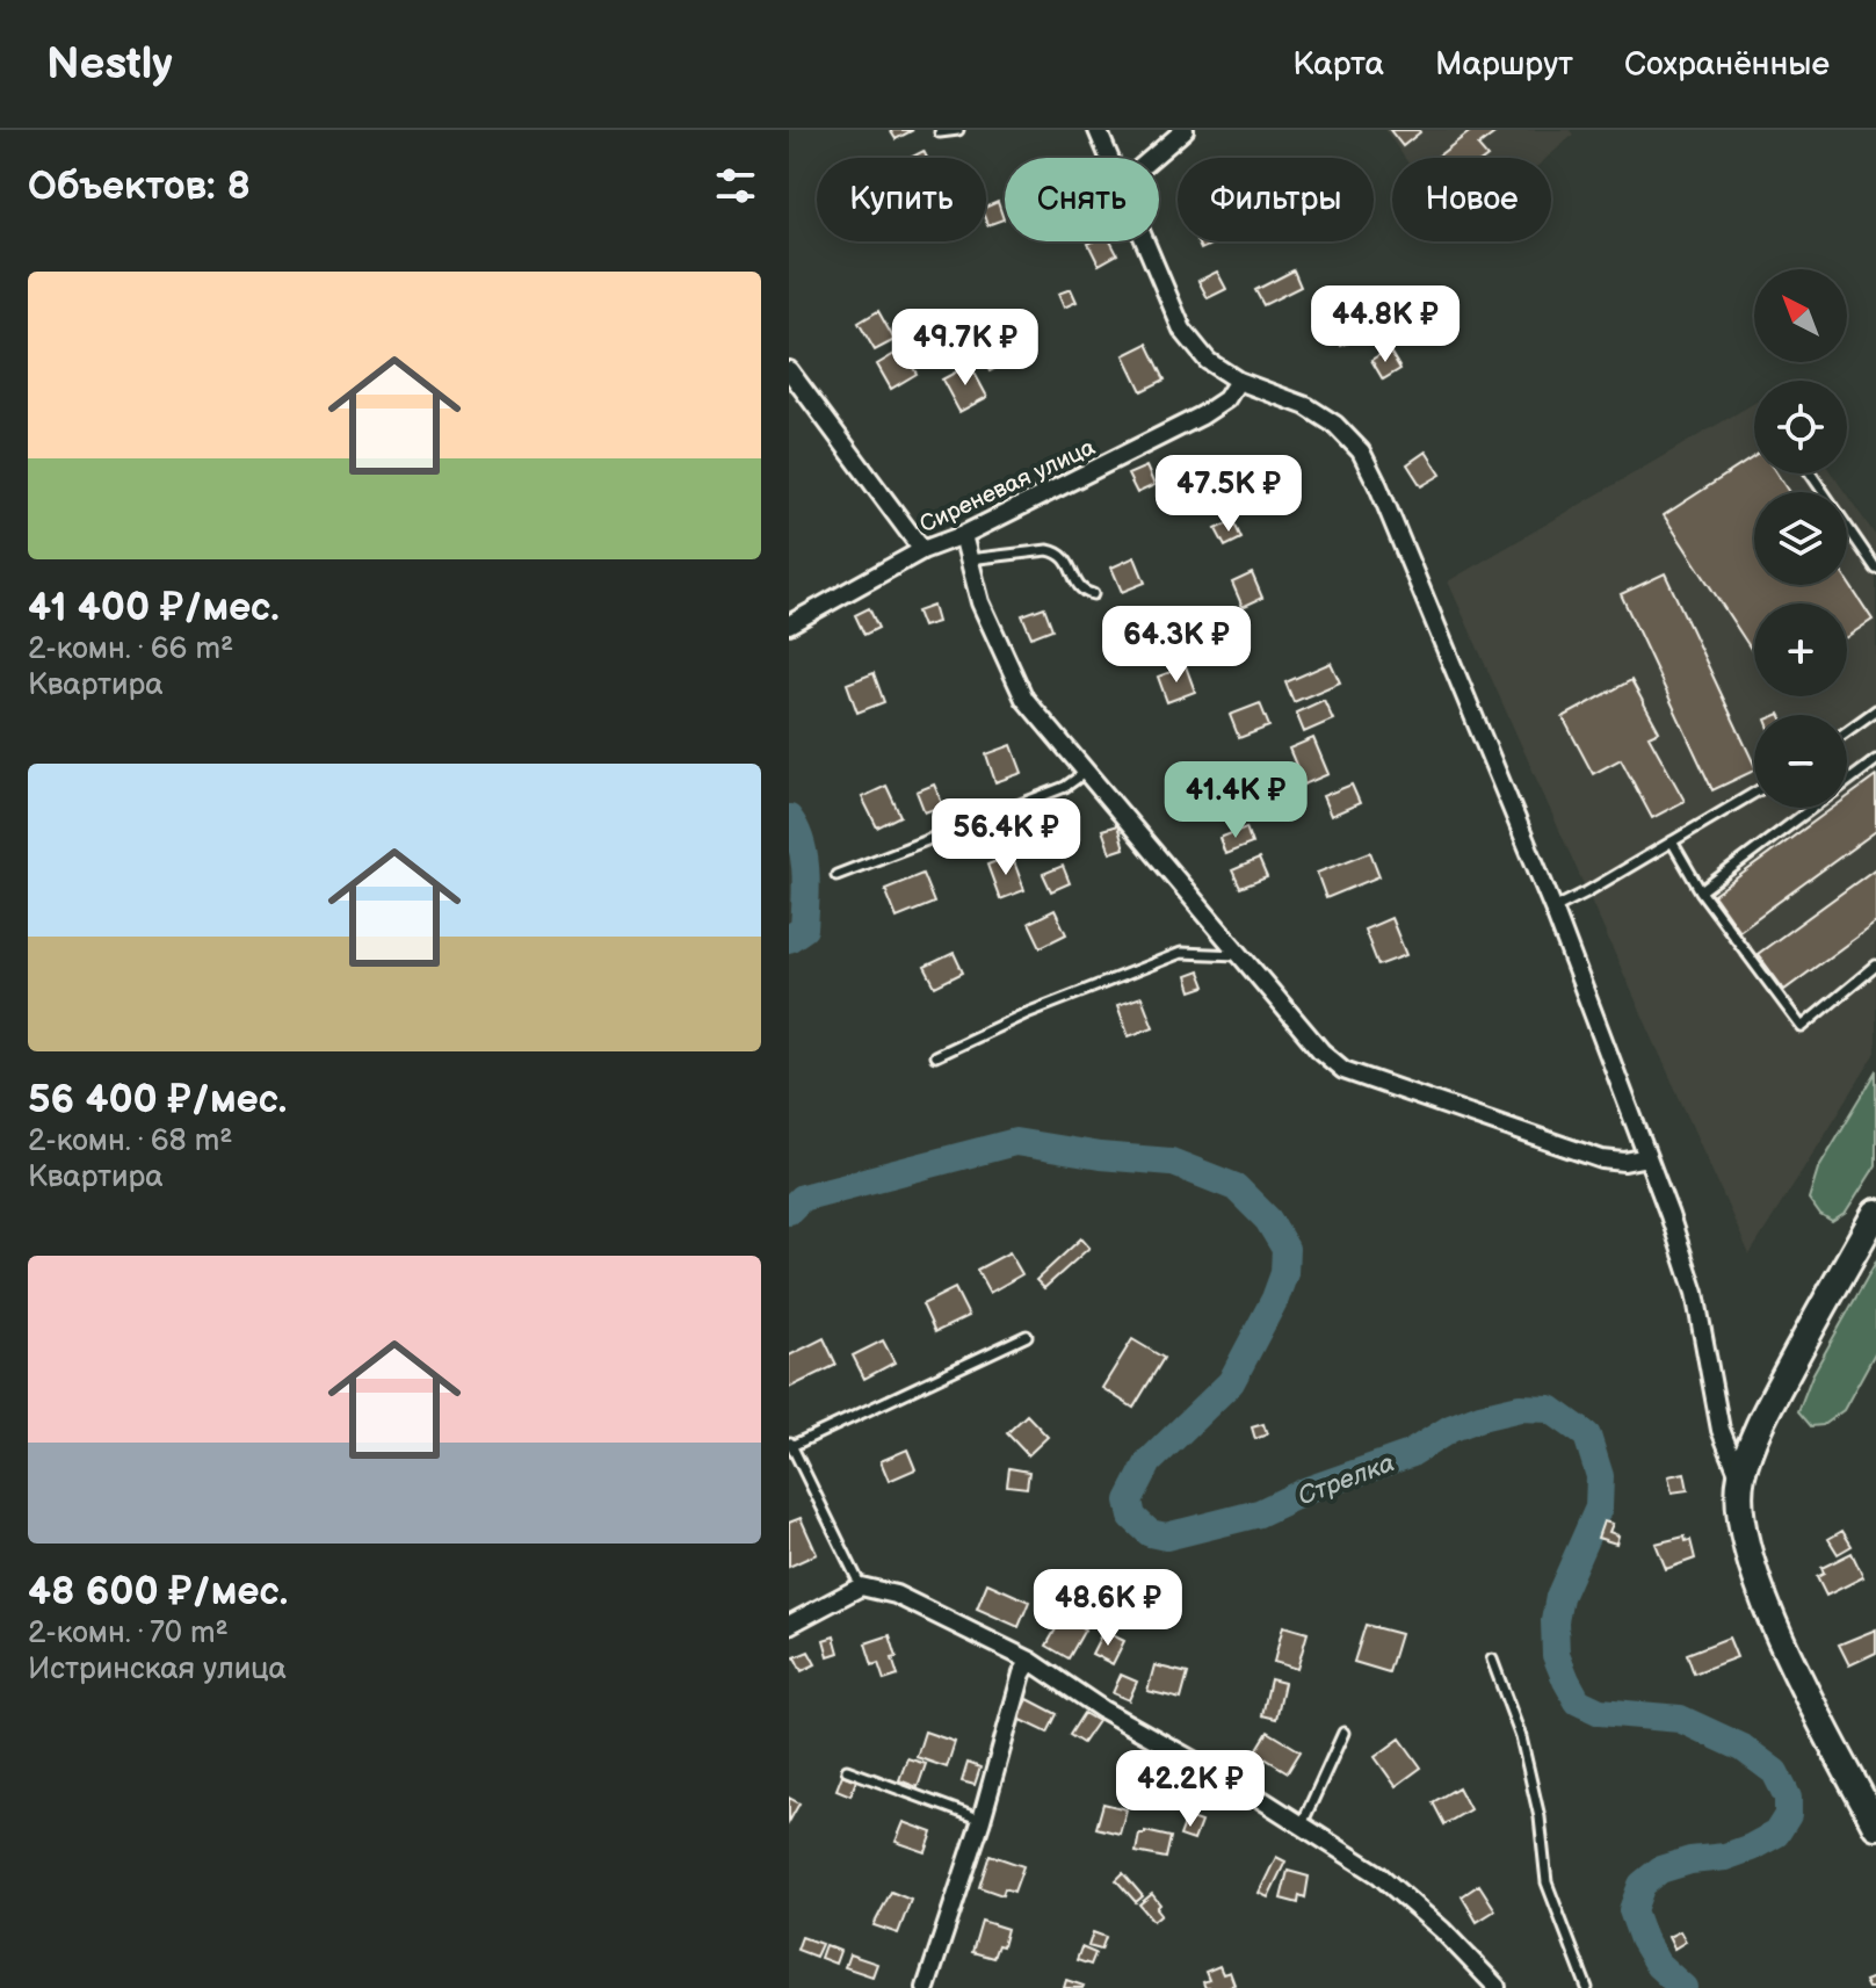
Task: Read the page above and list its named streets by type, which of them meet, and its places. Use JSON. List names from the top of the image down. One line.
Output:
{"streets":{"street":["Сиреневая улица"]},"water":["Стрелка"],"north":"top left","page":{"header":"Nestly","nav":["Карта","Маршрут","Сохранённые"],"heading":"Объектов: 8","chip":["Купить","Снять","Фильтры","Новое"],"list":[{"name":"41 400 ₽/мес.","note":"2-комн. · 66 m² · Квартира"},{"name":"56 400 ₽/мес.","note":"2-комн. · 68 m² · Квартира"},{"name":"48 600 ₽/мес.","note":"2-комн. · 70 m² · Истринская улица"}],"map_buttons":["+","−"],"price":["44.8K ₽","49.7K ₽","47.5K ₽","64.3K ₽","41.4K ₽","56.4K ₽","48.6K ₽","42.2K ₽"]}}
